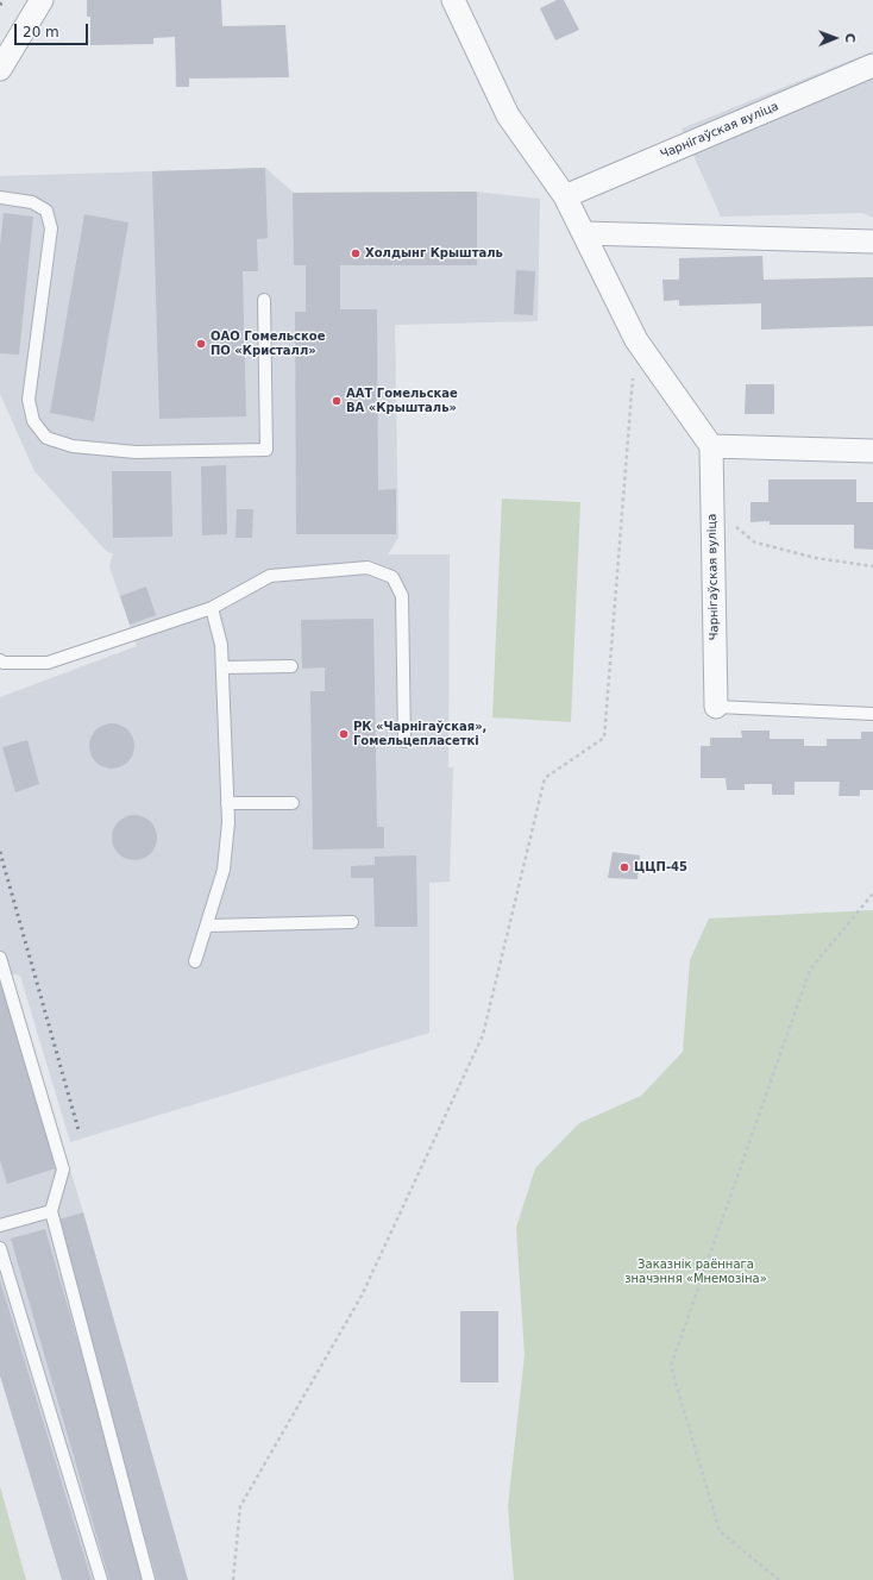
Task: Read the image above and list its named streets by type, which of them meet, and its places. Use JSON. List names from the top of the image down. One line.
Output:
{"streets":{"street":["Чарнігаўская вуліца"]},"parks":["Заказнік раённага значэння «Мнемозіна»"],"places":["Холдынг Крышталь","ОАО Гомельское ПО «Кристалл»","ААТ Гомельскае ВА «Крышталь»","РК «Чарнігаўская», Гомельцепласеткі","ЦЦП-45"],"scale_bar":"20 m","north":"right"}
